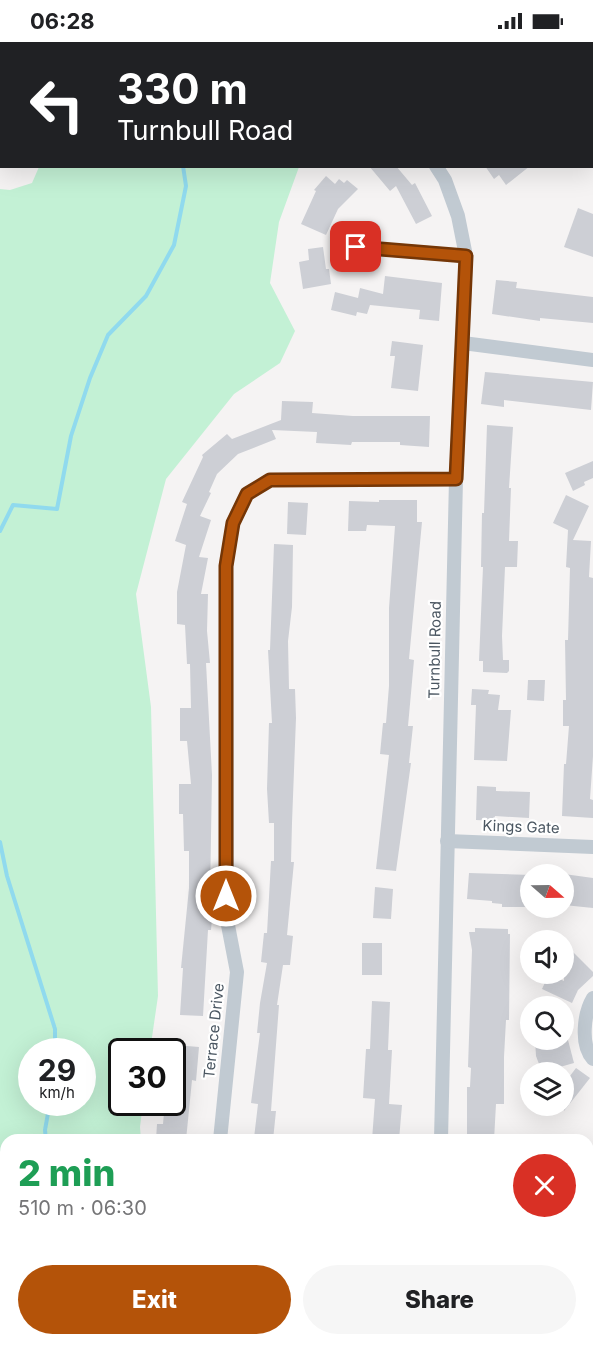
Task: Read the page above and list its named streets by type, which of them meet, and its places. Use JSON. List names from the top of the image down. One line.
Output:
{"streets":{"street":["Turnbull Road","Kings Gate","Terrace Drive"]},"crossings":[["Turnbull Road","Kings Gate"],["Turnbull Road","Terrace Drive"]],"north":"right","page":{"status":"06:28","turn":["330 m","Turnbull Road"],"speed":"29 km/h","limit":"30","heading":["2 min","510 m · 06:30"],"buttons":["Exit","Share"]}}
